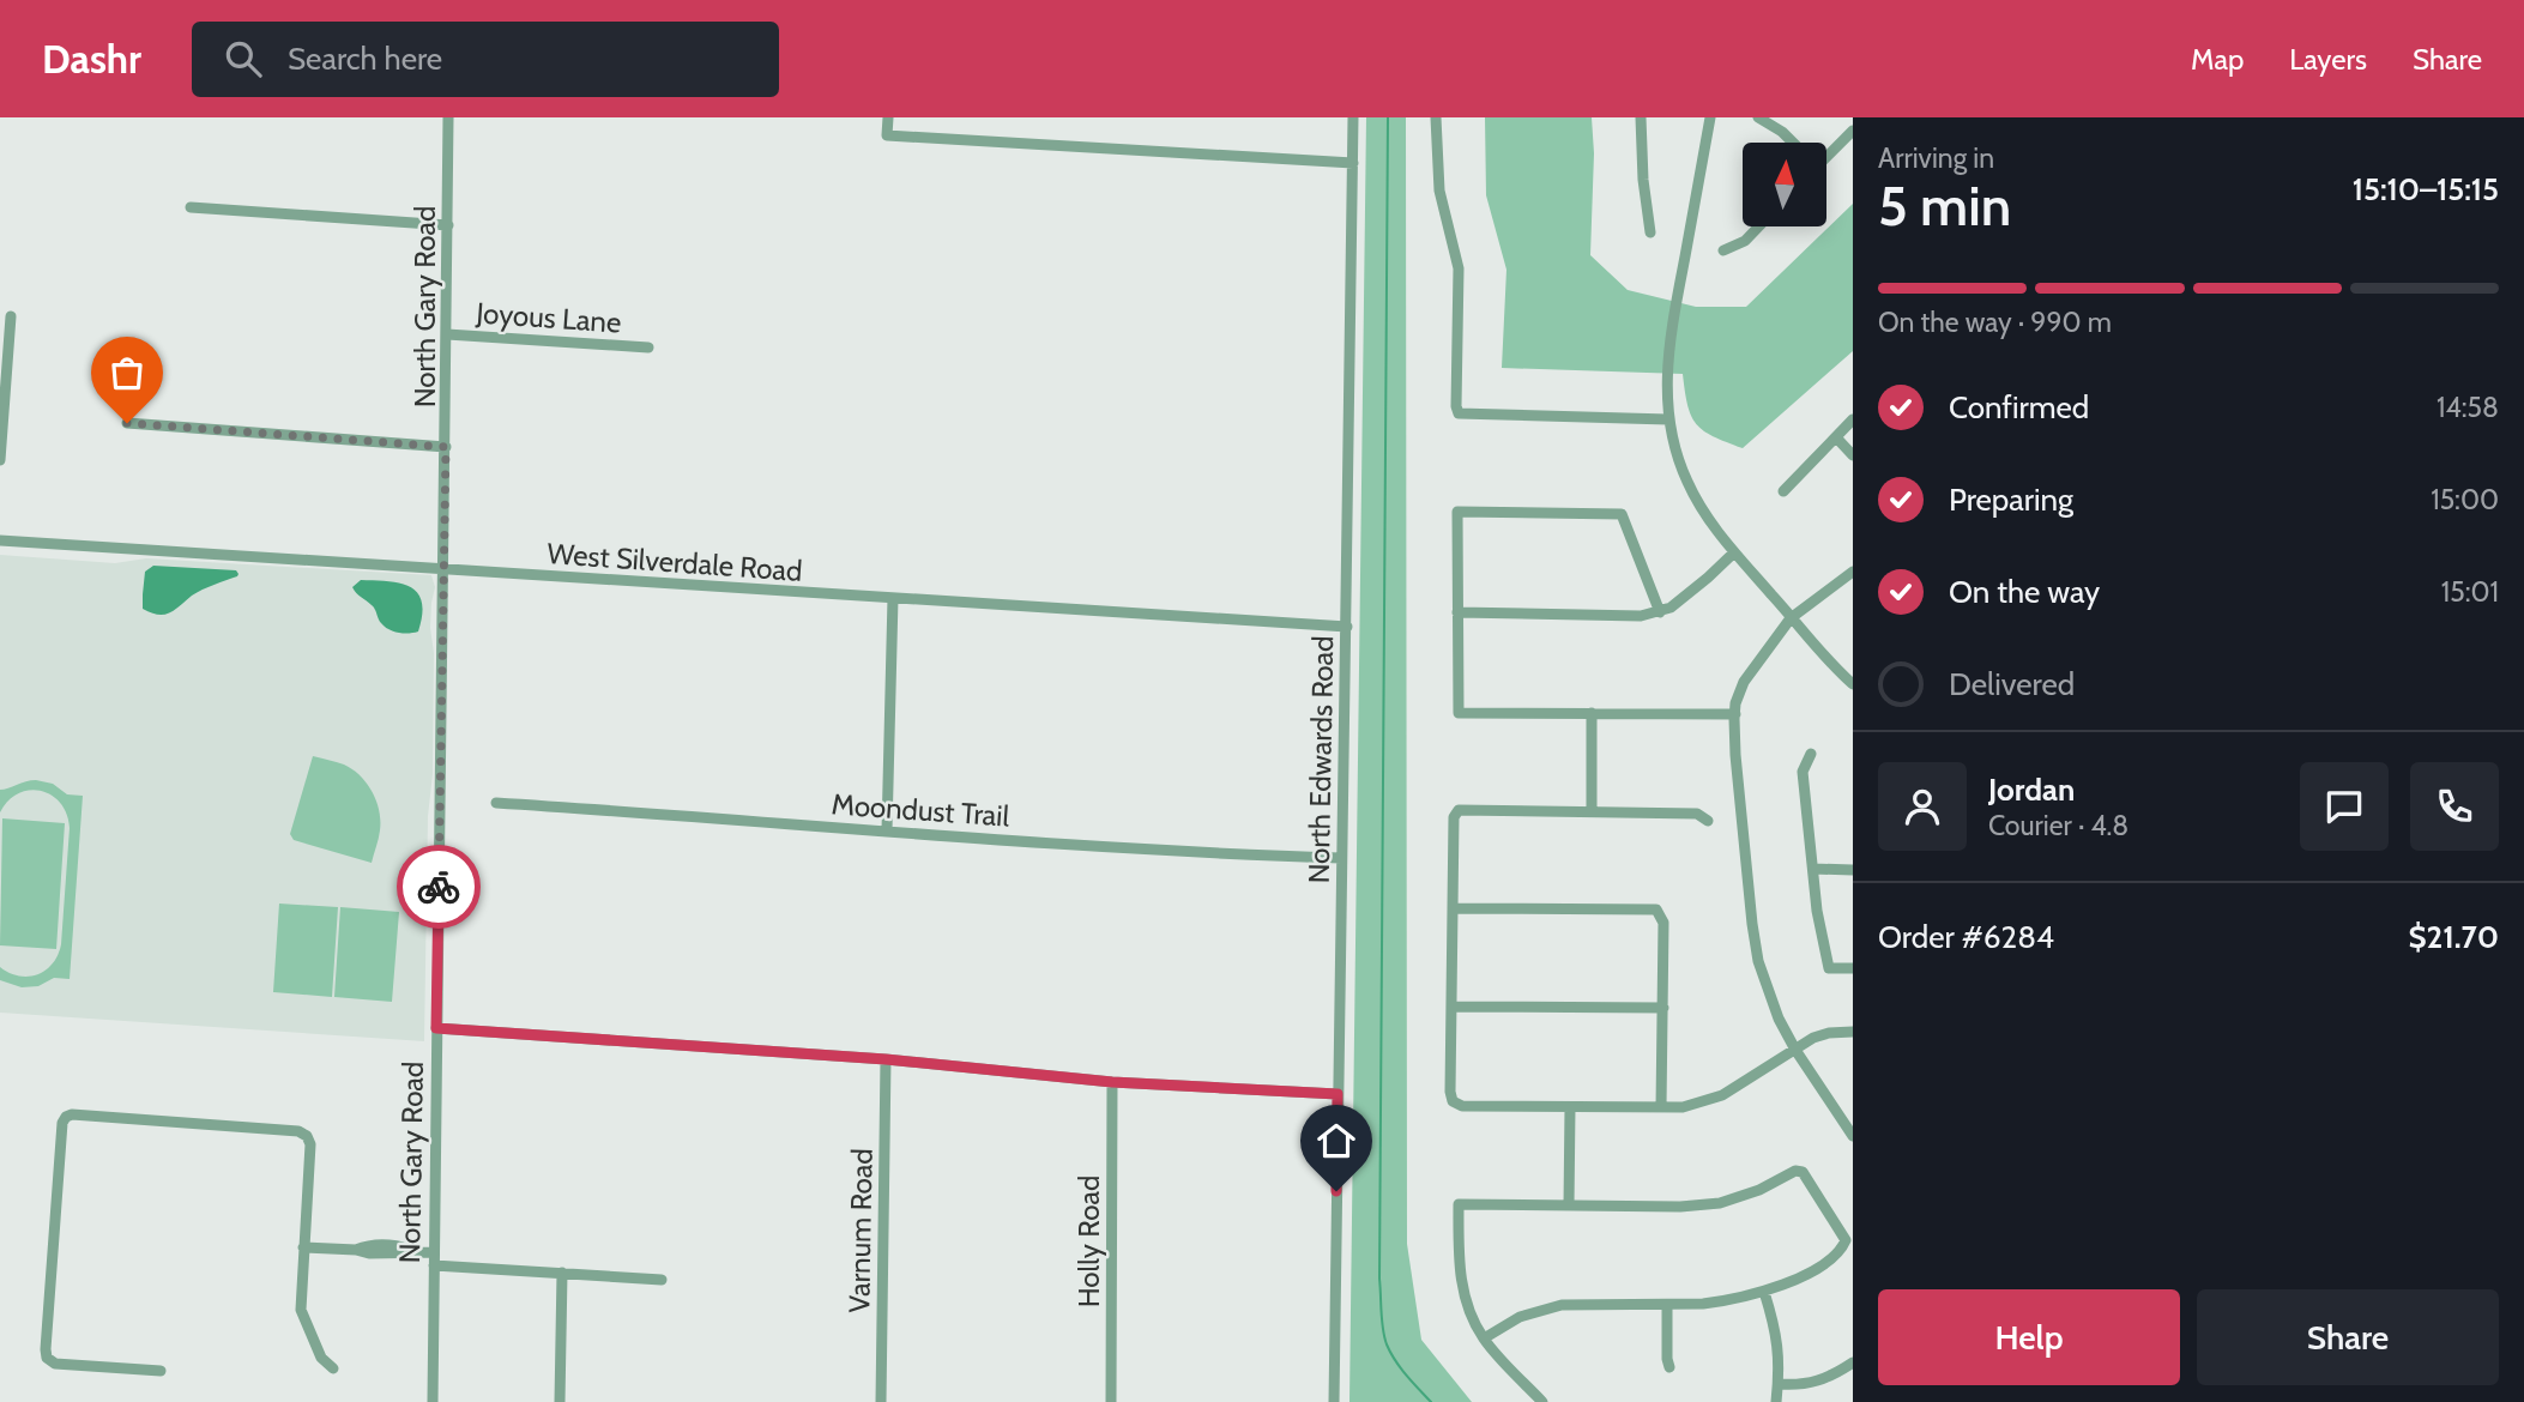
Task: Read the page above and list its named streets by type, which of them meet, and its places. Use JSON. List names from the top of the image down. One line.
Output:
{"streets":{"street":["North Gary Road","Joyous Lane","West Silverdale Road","North Edwards Road","Moondust Trail","Varnum Road","Holly Road"]},"crossings":[["North Gary Road","Joyous Lane"],["North Gary Road","West Silverdale Road"],["West Silverdale Road","North Edwards Road"],["North Edwards Road","Moondust Trail"]],"north":"top","page":{"header":"Dashr","search":"Search here","nav":["Map","Layers","Share"],"heading":["5 min","Arriving in","15:10–15:15"],"panel":["Jordan","Courier · 4.8","Order #6284","$21.70"],"bar":"On the way · 990 m","list":[["Confirmed","14:58"],["Preparing","15:00"],["On the way","15:01"],"Delivered"],"buttons":["Help","Share"]}}
